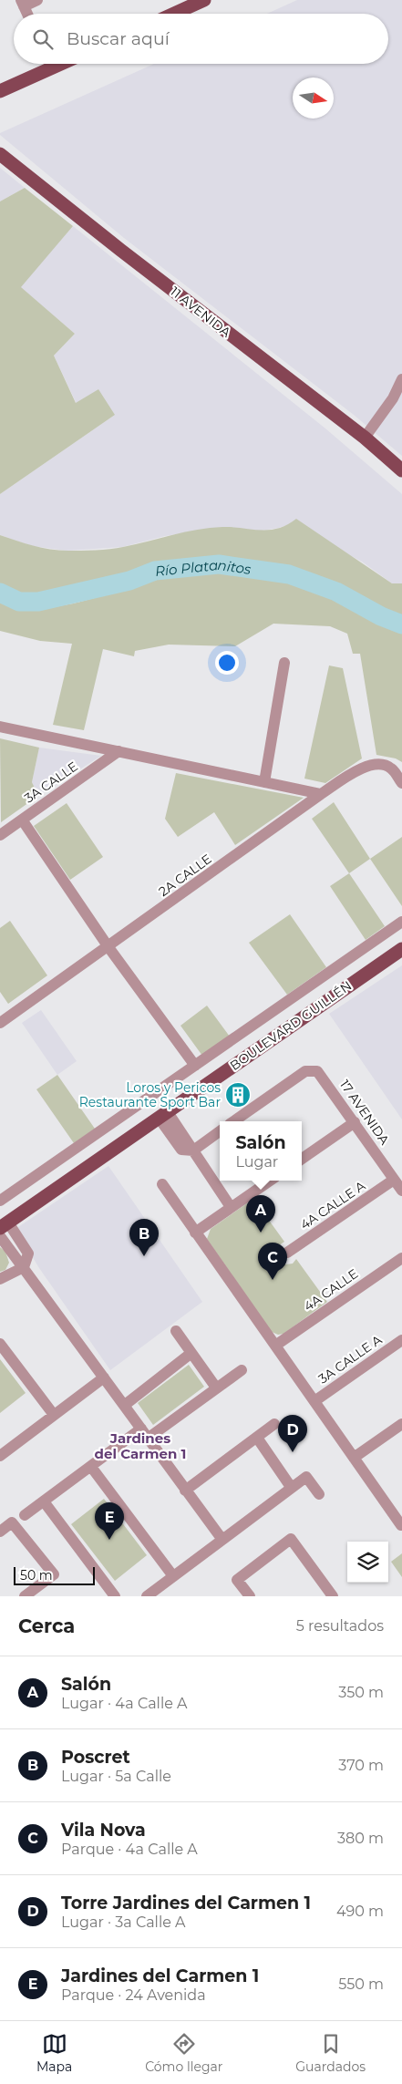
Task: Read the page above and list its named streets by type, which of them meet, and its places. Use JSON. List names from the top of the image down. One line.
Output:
{"streets":{"main road":["11 AVENIDA","BOULEVARD GUILLÉN"],"street":["3A CALLE","2A CALLE","17 AVENIDA","4A CALLE A","4A CALLE","3A CALLE A"]},"crossings":[["17 AVENIDA","4A CALLE A"]],"districts":["Jardines del Carmen 1"],"water":["Río Platanitos"],"places":{"building":["Loros y Pericos Restaurante Sport Bar"]},"scale_bar":"50 m","north":"right","page":{"search":"Buscar aquí","popup":["Salón","Lugar"],"pins":["A","B","C","D","E"],"scale":"50 m","heading":["Cerca","5 resultados"],"list":[{"mark":"A","name":"Salón","note":"Lugar · 4a Calle A","value":"350 m"},{"mark":"B","name":"Poscret","note":"Lugar · 5a Calle","value":"370 m"},{"mark":"C","name":"Vila Nova","note":"Parque · 4a Calle A","value":"380 m"},{"mark":"D","name":"Torre Jardines del Carmen 1","note":"Lugar · 3a Calle A","value":"490 m"},{"mark":"E","name":"Jardines del Carmen 1","note":"Parque · 24 Avenida","value":"550 m"}],"nav":["Mapa","Cómo llegar","Guardados"]}}
